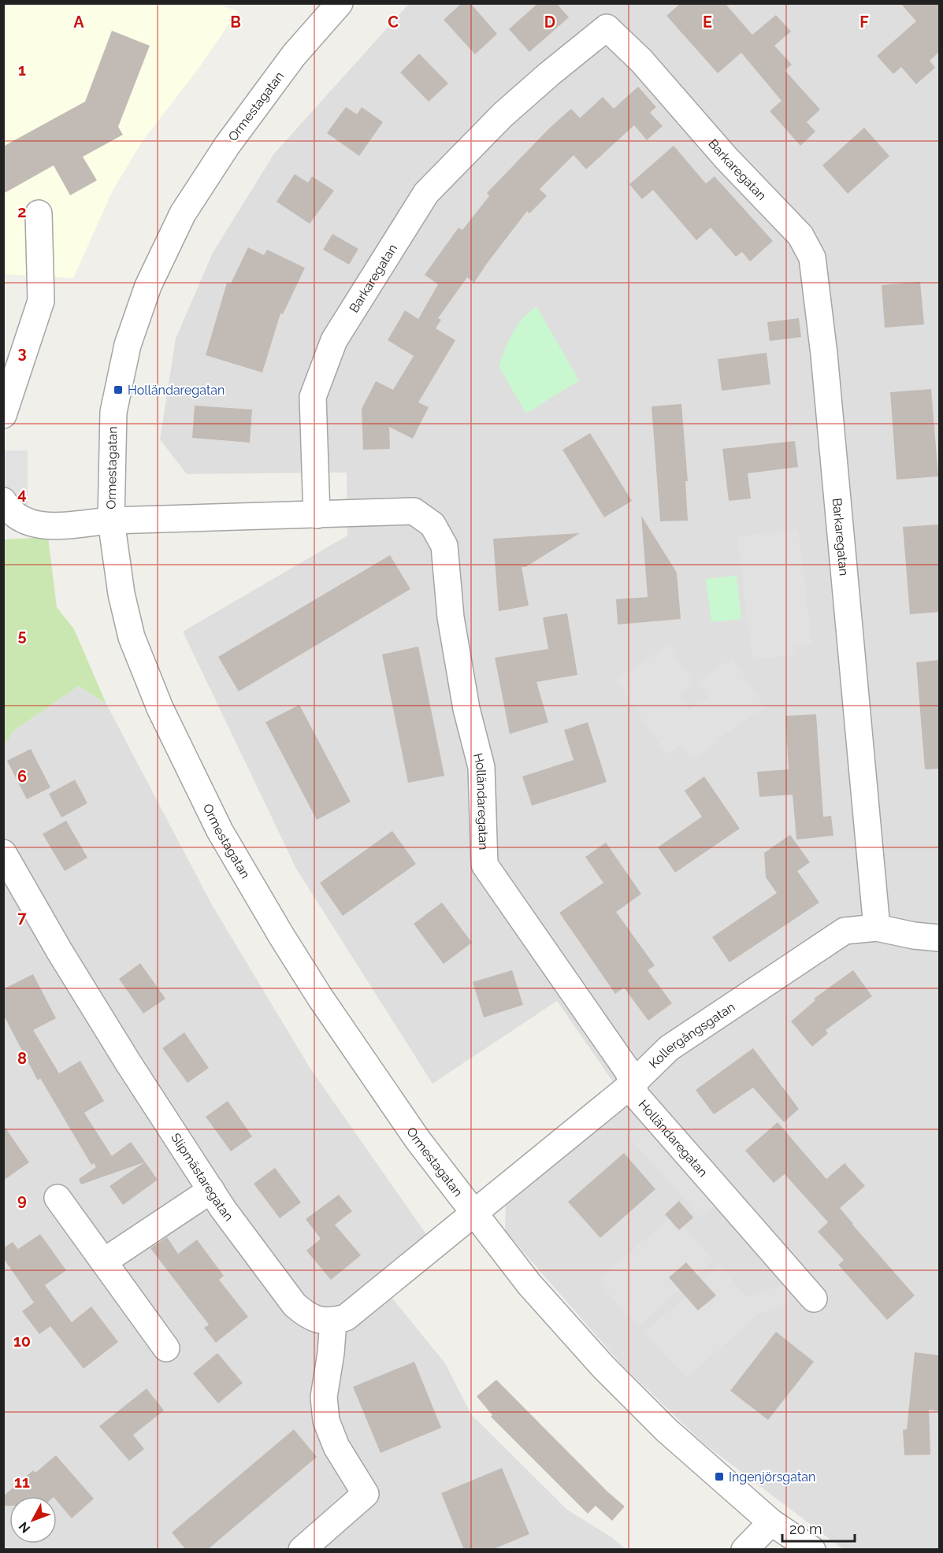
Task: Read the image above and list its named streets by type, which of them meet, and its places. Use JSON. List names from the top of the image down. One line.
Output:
{"streets":{"street":["Ormestagatan","Barkaregatan","Holländaregatan","Kollergångsgatan","Slipmästaregatan"]},"crossings":[["Ormestagatan","Holländaregatan"],["Ormestagatan","Kollergångsgatan"],["Barkaregatan","Holländaregatan"],["Barkaregatan","Kollergångsgatan"],["Holländaregatan","Kollergångsgatan"]],"places":{"transit":["Holländaregatan","Ingenjörsgatan"]},"scale_bar":"20 m","north":"bottom left","grid":{"columns":["A","B","C","D","E","F"],"rows":["1","2","3","4","5","6","7","8","9","10","11"]}}
